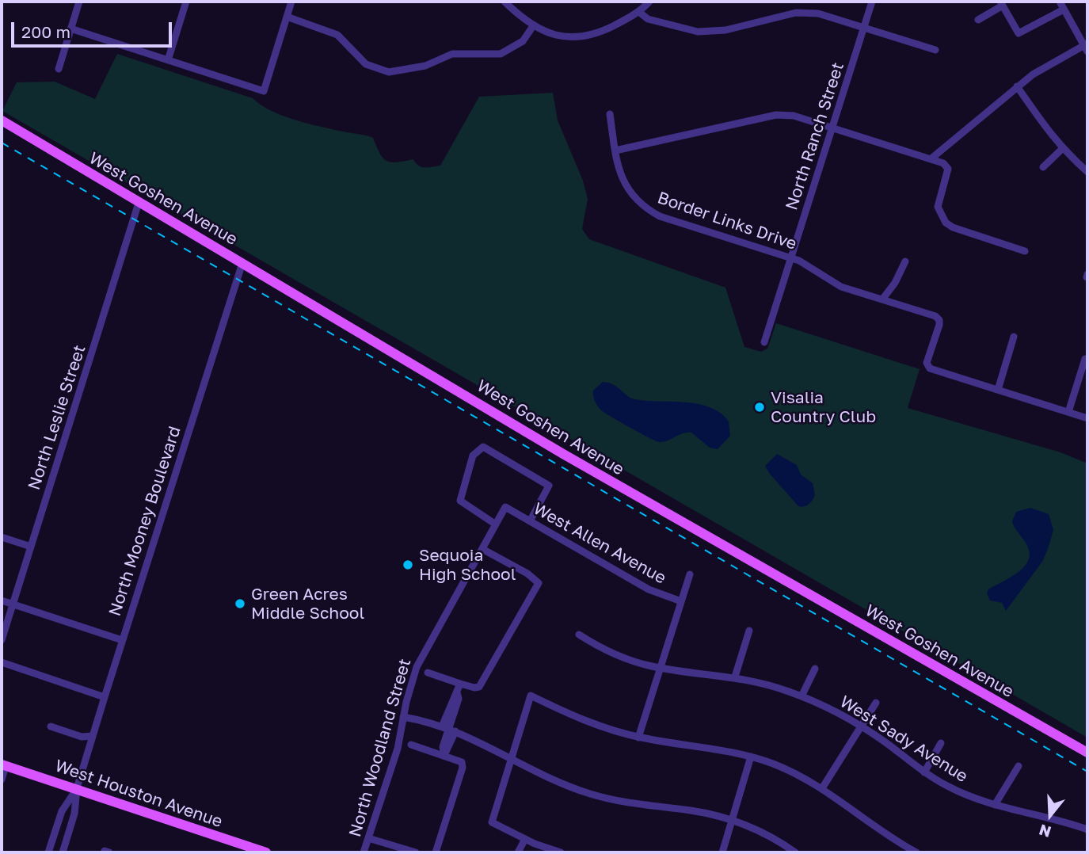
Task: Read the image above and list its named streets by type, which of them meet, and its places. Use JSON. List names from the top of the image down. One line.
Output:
{"streets":{"main road":["West Goshen Avenue","West Houston Avenue"],"street":["North Ranch Street","Border Links Drive","North Leslie Street","North Mooney Boulevard","West Allen Avenue","West Sady Avenue","North Woodland Street"]},"crossings":[["North Ranch Street","Border Links Drive"],["West Goshen Avenue","North Leslie Street"],["West Goshen Avenue","North Mooney Boulevard"],["North Mooney Boulevard","West Houston Avenue"],["West Allen Avenue","North Woodland Street"]],"places":["Visalia Country Club","Sequoia High School","Green Acres Middle School"],"scale_bar":"200 m","north":"bottom"}
